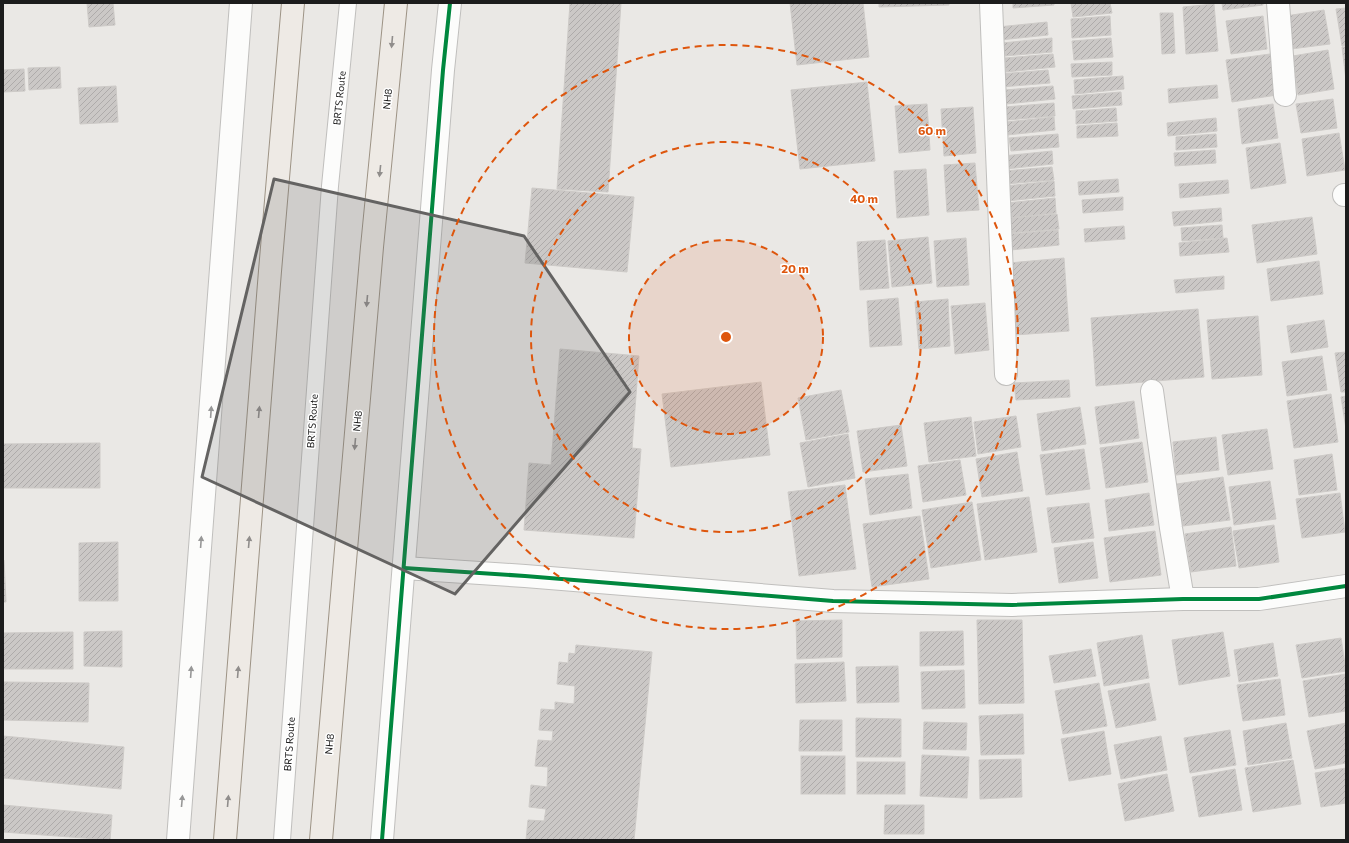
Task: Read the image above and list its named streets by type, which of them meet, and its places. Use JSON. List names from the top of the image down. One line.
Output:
{"streets":{"main road":["NH8"],"lane":["BRTS Route"]},"rings":["60 m","40 m","20 m"]}
